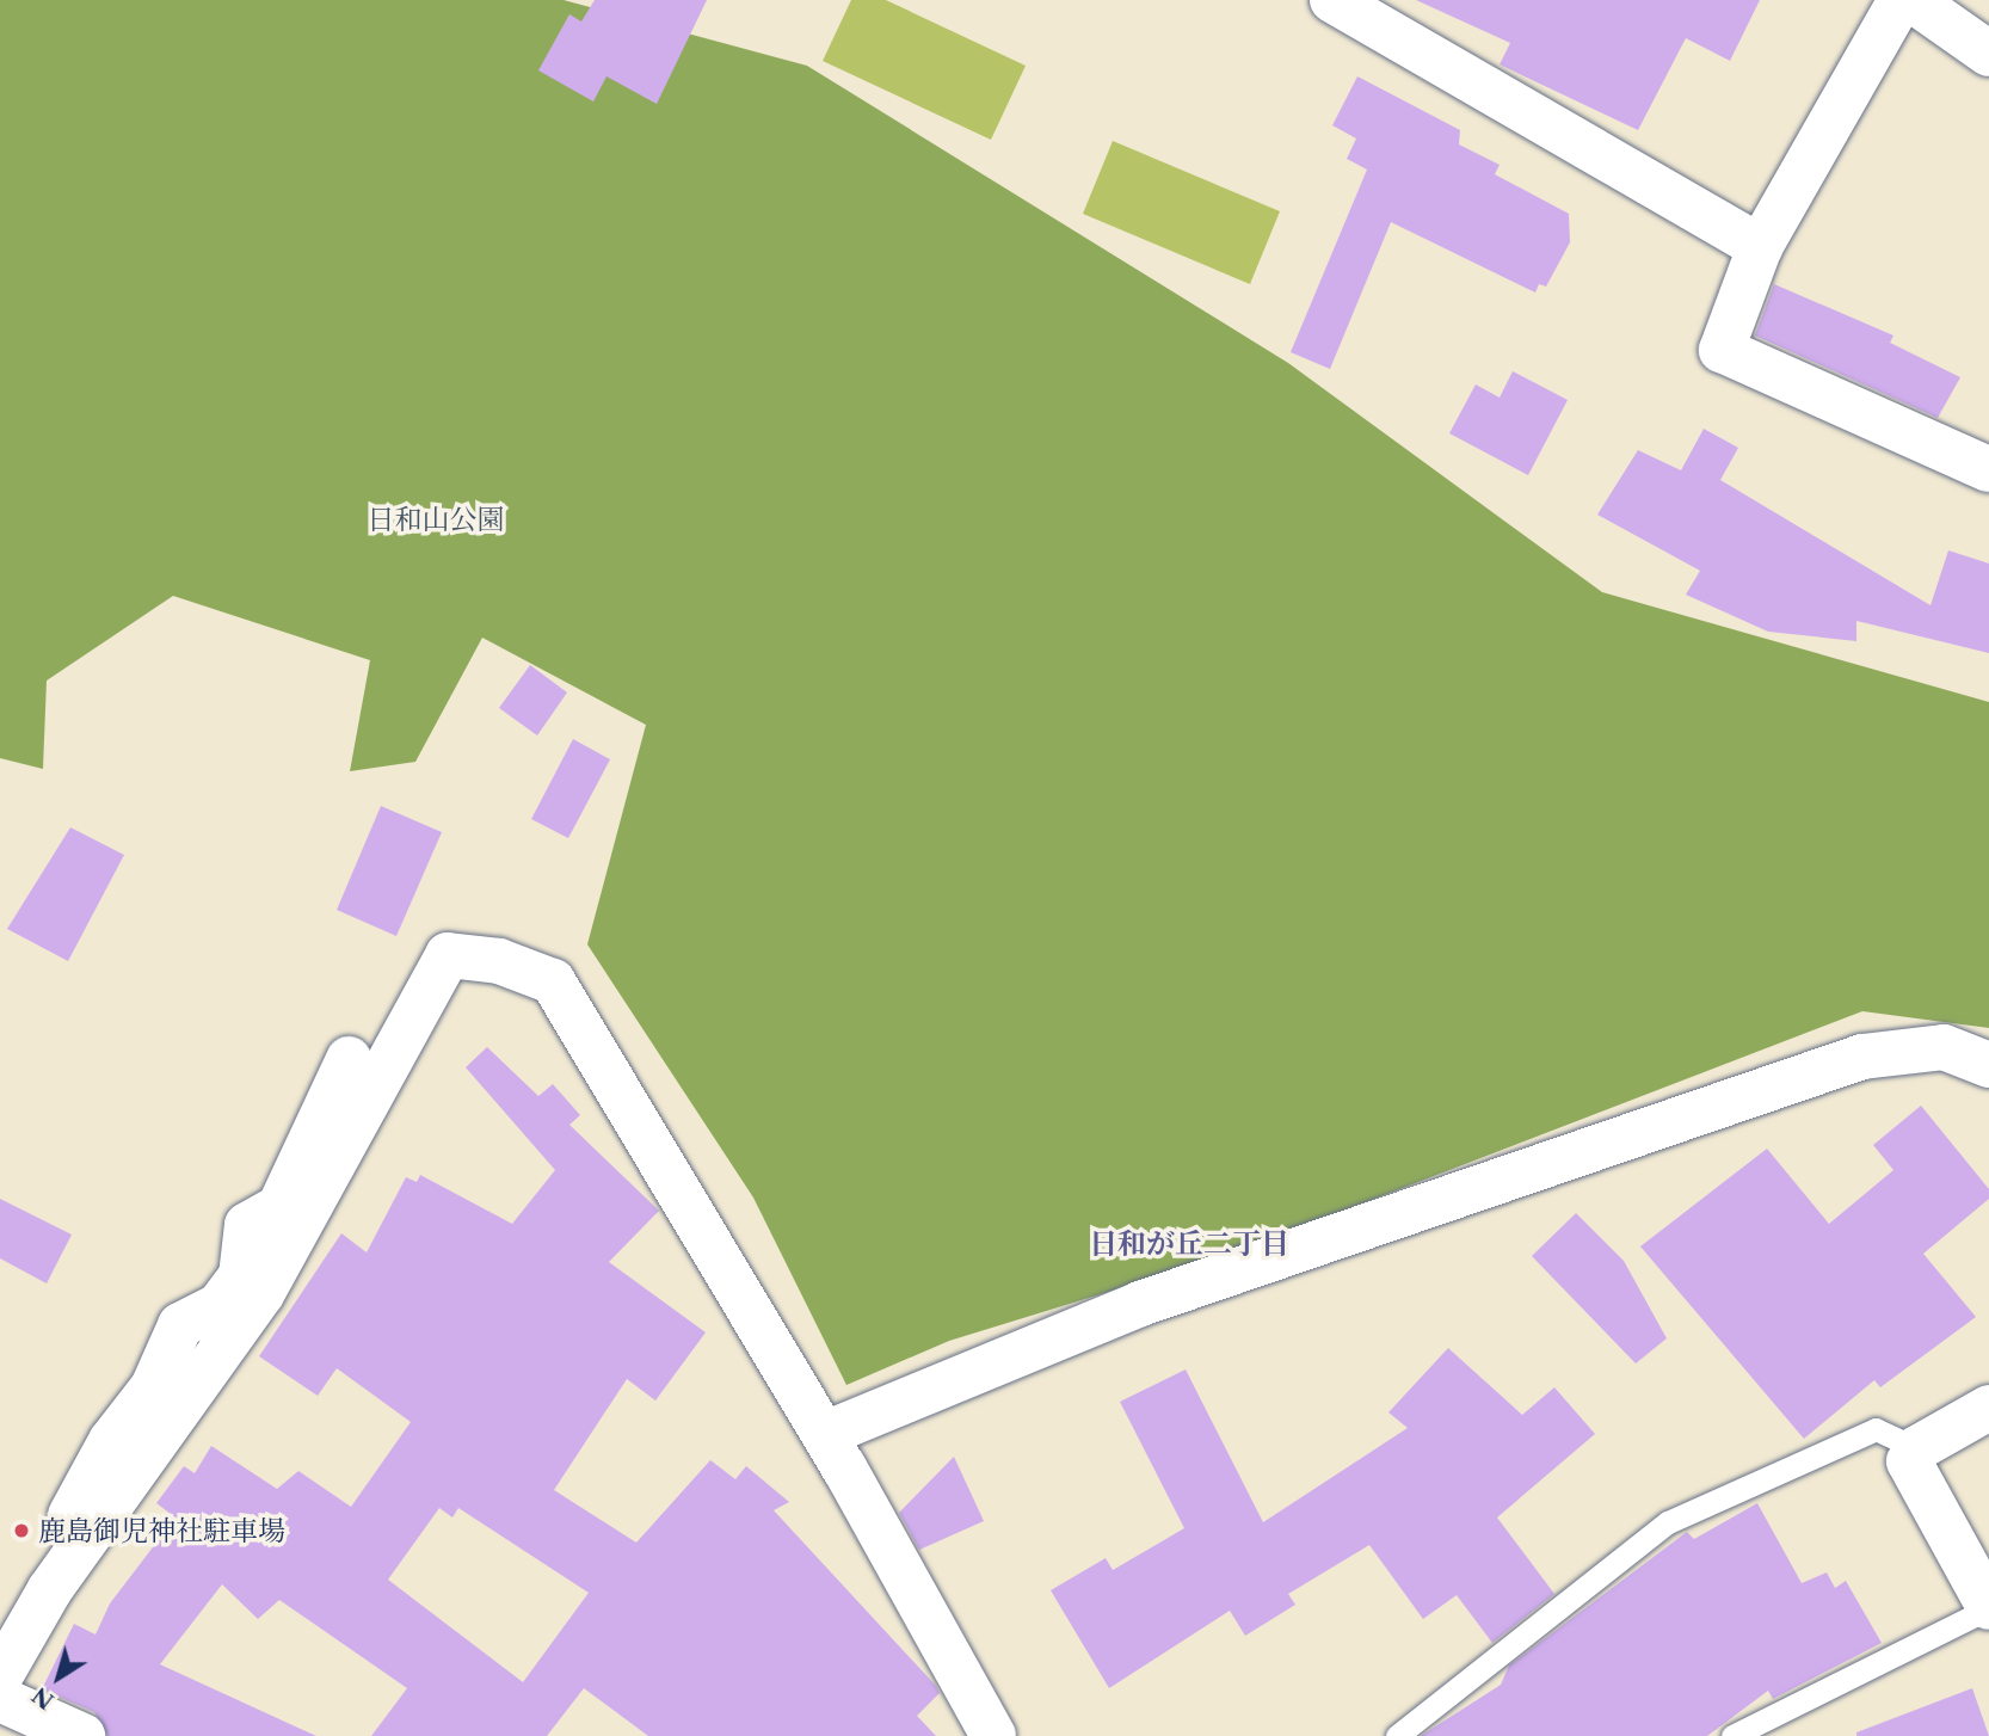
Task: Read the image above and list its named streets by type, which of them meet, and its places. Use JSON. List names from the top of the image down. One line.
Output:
{"districts":["日和が丘二丁目"],"parks":["日和山公園"],"places":["鹿島御児神社駐車場"],"north":"bottom left"}
